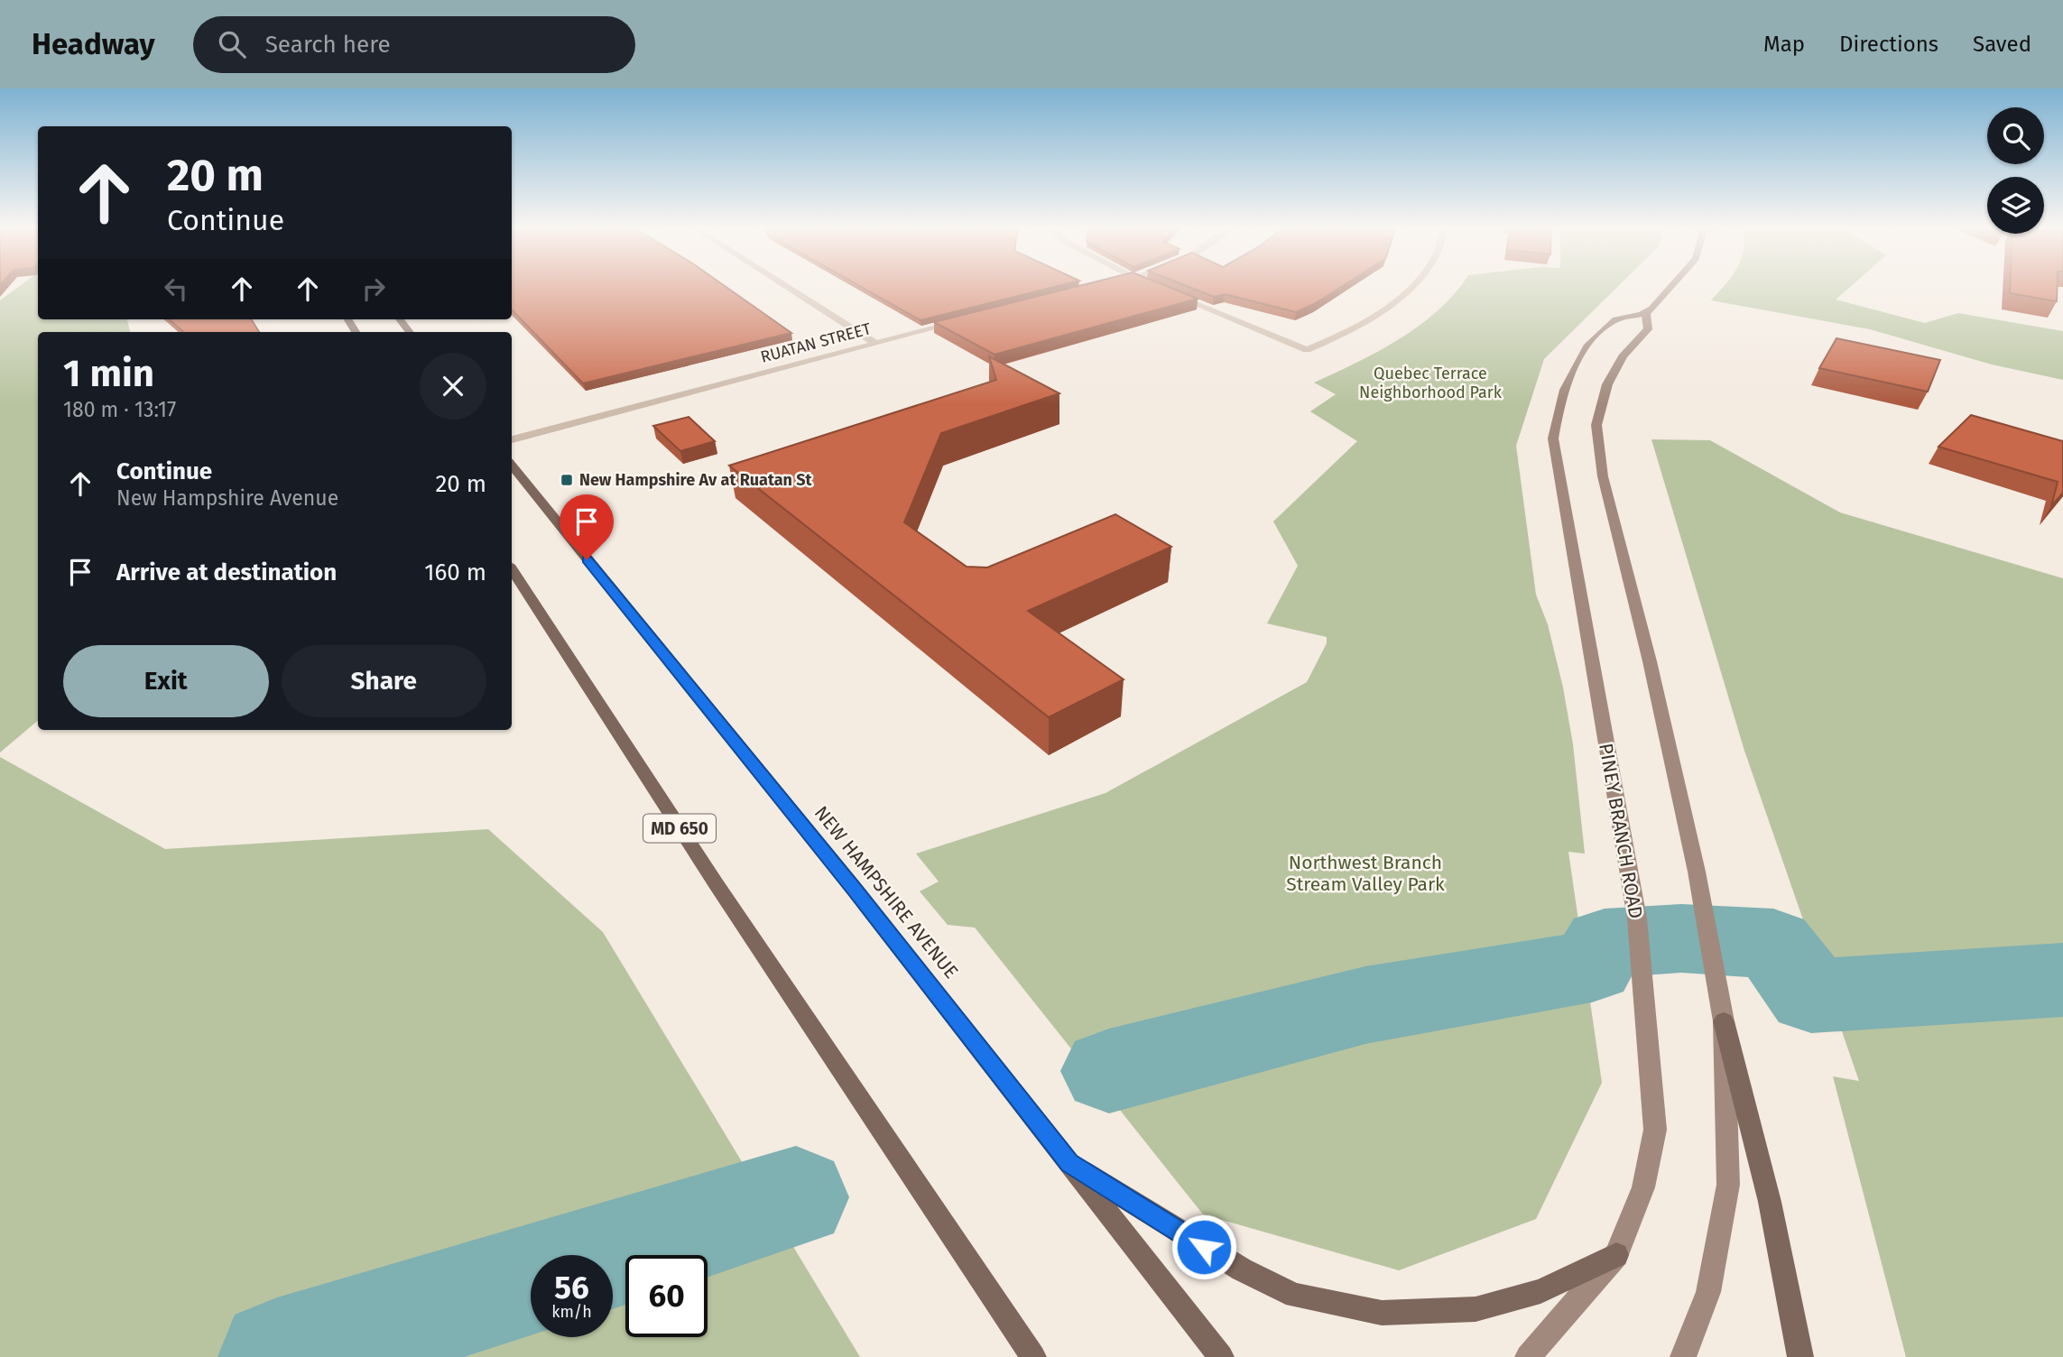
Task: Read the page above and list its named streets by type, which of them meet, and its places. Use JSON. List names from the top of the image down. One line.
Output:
{"streets":{"main road":["MD 650","PINEY BRANCH ROAD","NEW HAMPSHIRE AVENUE"],"street":["RUATAN STREET"]},"parks":["Quebec Terrace Neighborhood Park","Northwest Branch Stream Valley Park"],"places":{"transit":["New Hampshire Av at Ruatan St"]},"page":{"header":"Headway","search":"Search here","nav":["Map","Directions","Saved"],"turn":["20 m","Continue"],"heading":["1 min","180 m · 13:17"],"list":[{"name":"Continue","note":"New Hampshire Avenue","value":"20 m"},{"name":"Arrive at destination","value":"160 m"}],"buttons":["Exit","Share"],"speed":"56 km/h","limit":"60"}}
